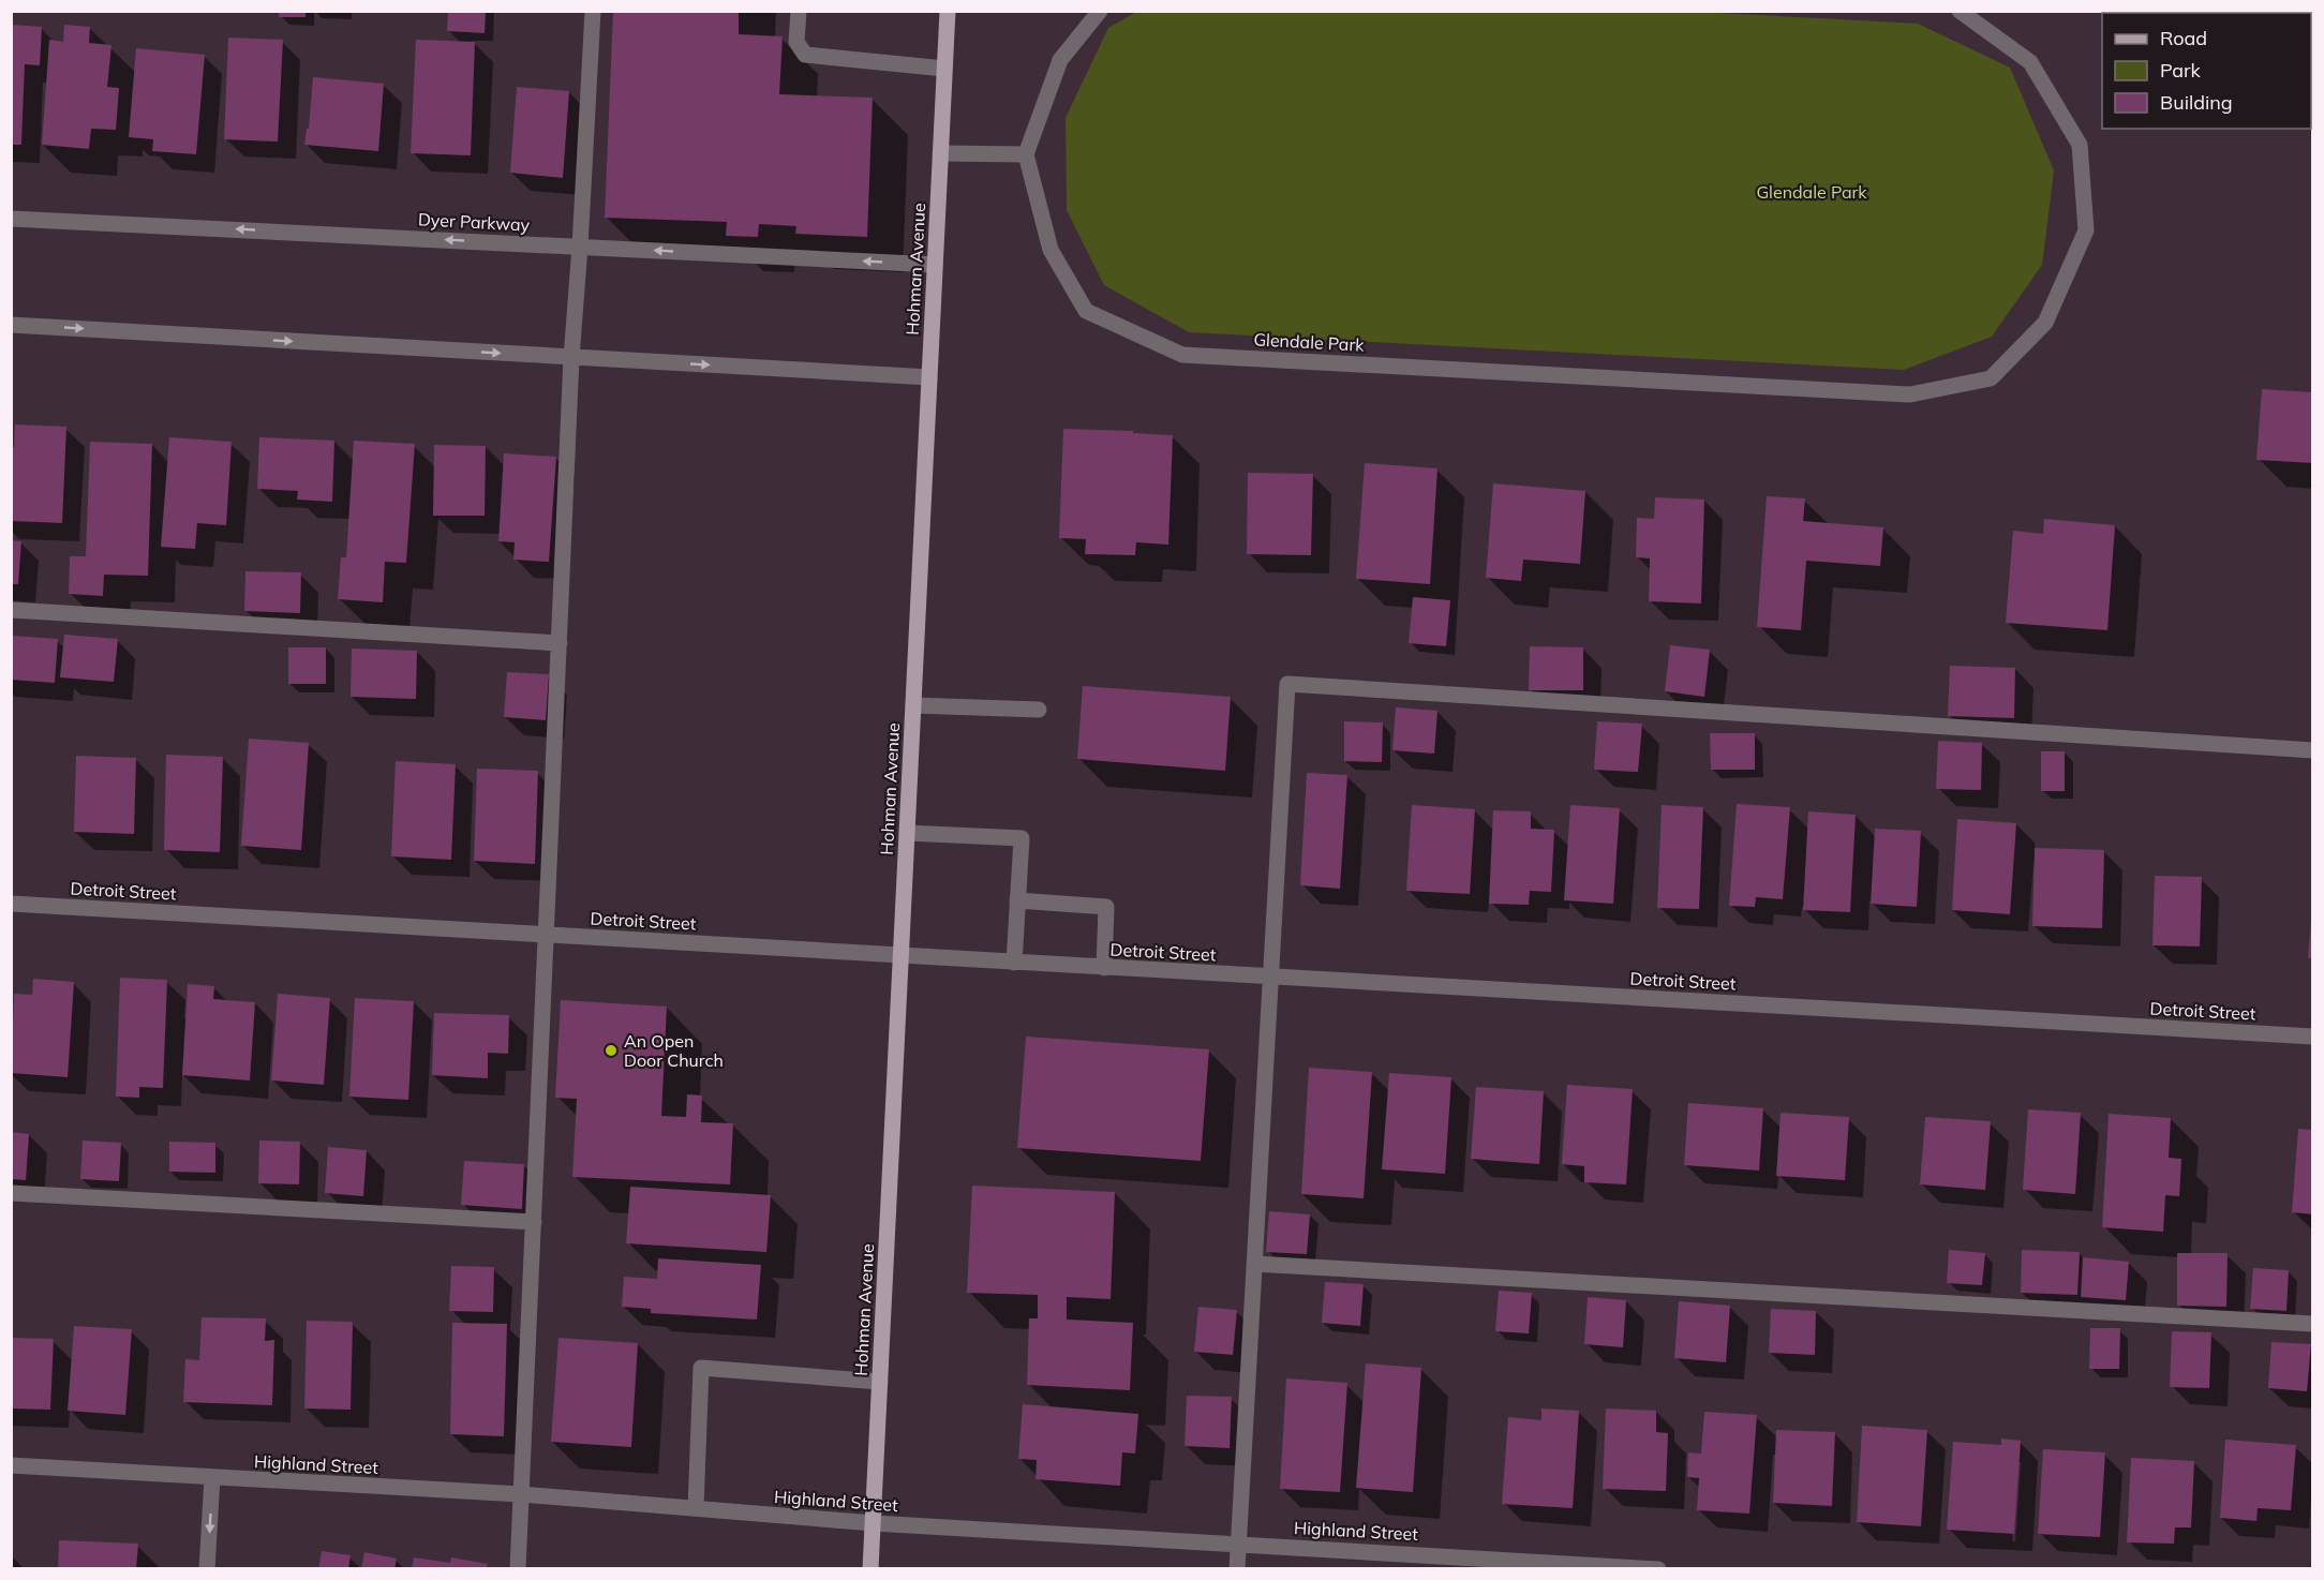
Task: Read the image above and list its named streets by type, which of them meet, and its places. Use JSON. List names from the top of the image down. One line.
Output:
{"streets":{"main road":["Hohman Avenue"],"street":["Dyer Parkway","Glendale Park","Detroit Street","Highland Street"]},"crossings":[["Dyer Parkway","Hohman Avenue"],["Hohman Avenue","Detroit Street"],["Hohman Avenue","Highland Street"]],"parks":["Glendale Park"],"places":["An Open Door Church"],"legend":["Road","Park","Building"]}
